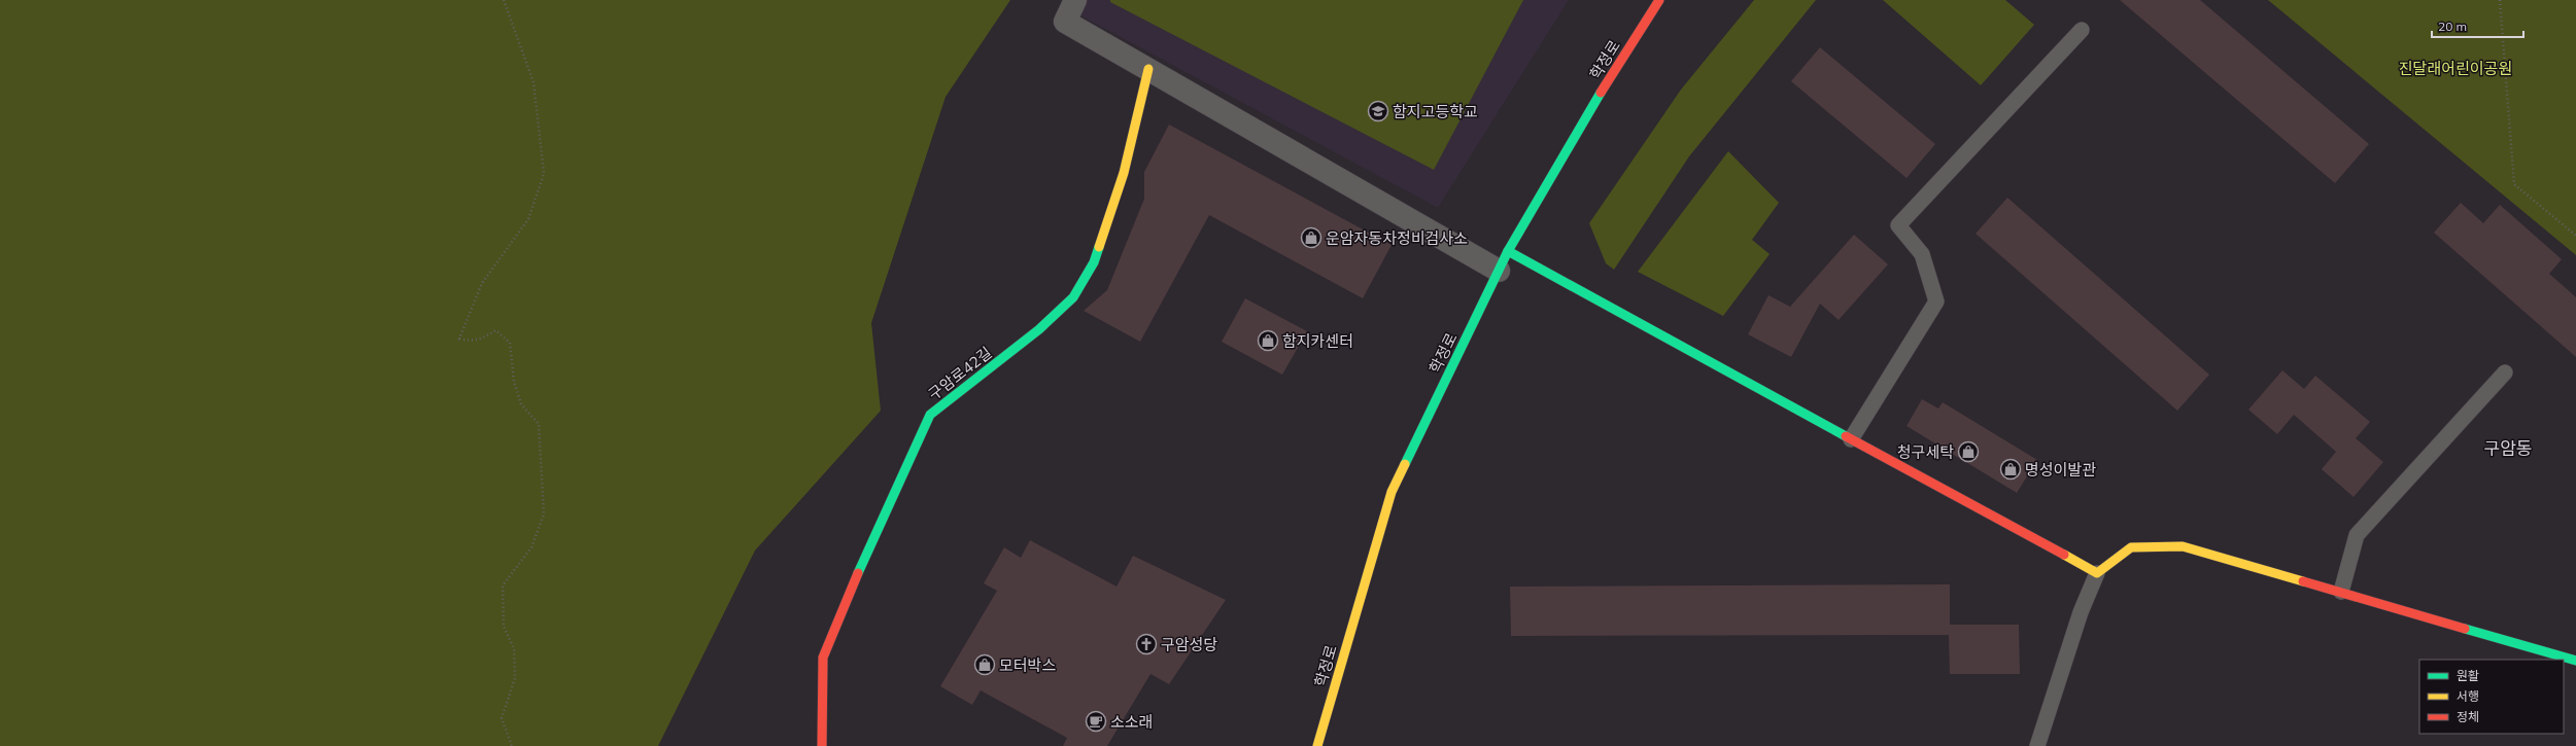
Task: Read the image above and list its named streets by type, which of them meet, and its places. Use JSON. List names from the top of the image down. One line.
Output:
{"streets":{"street":["학정로","구암로42길"]},"districts":["구암동"],"parks":["진달래어린이공원"],"places":{"school or university":["함지고등학교"],"shop":["운암자동차정비검사소","함지카센터","청구세탁","명성이발관","모터박스"],"church":["구암성당"],"cafe":["소소래"]},"legend":["원활","서행","정체"],"scale_bar":"20 m"}
